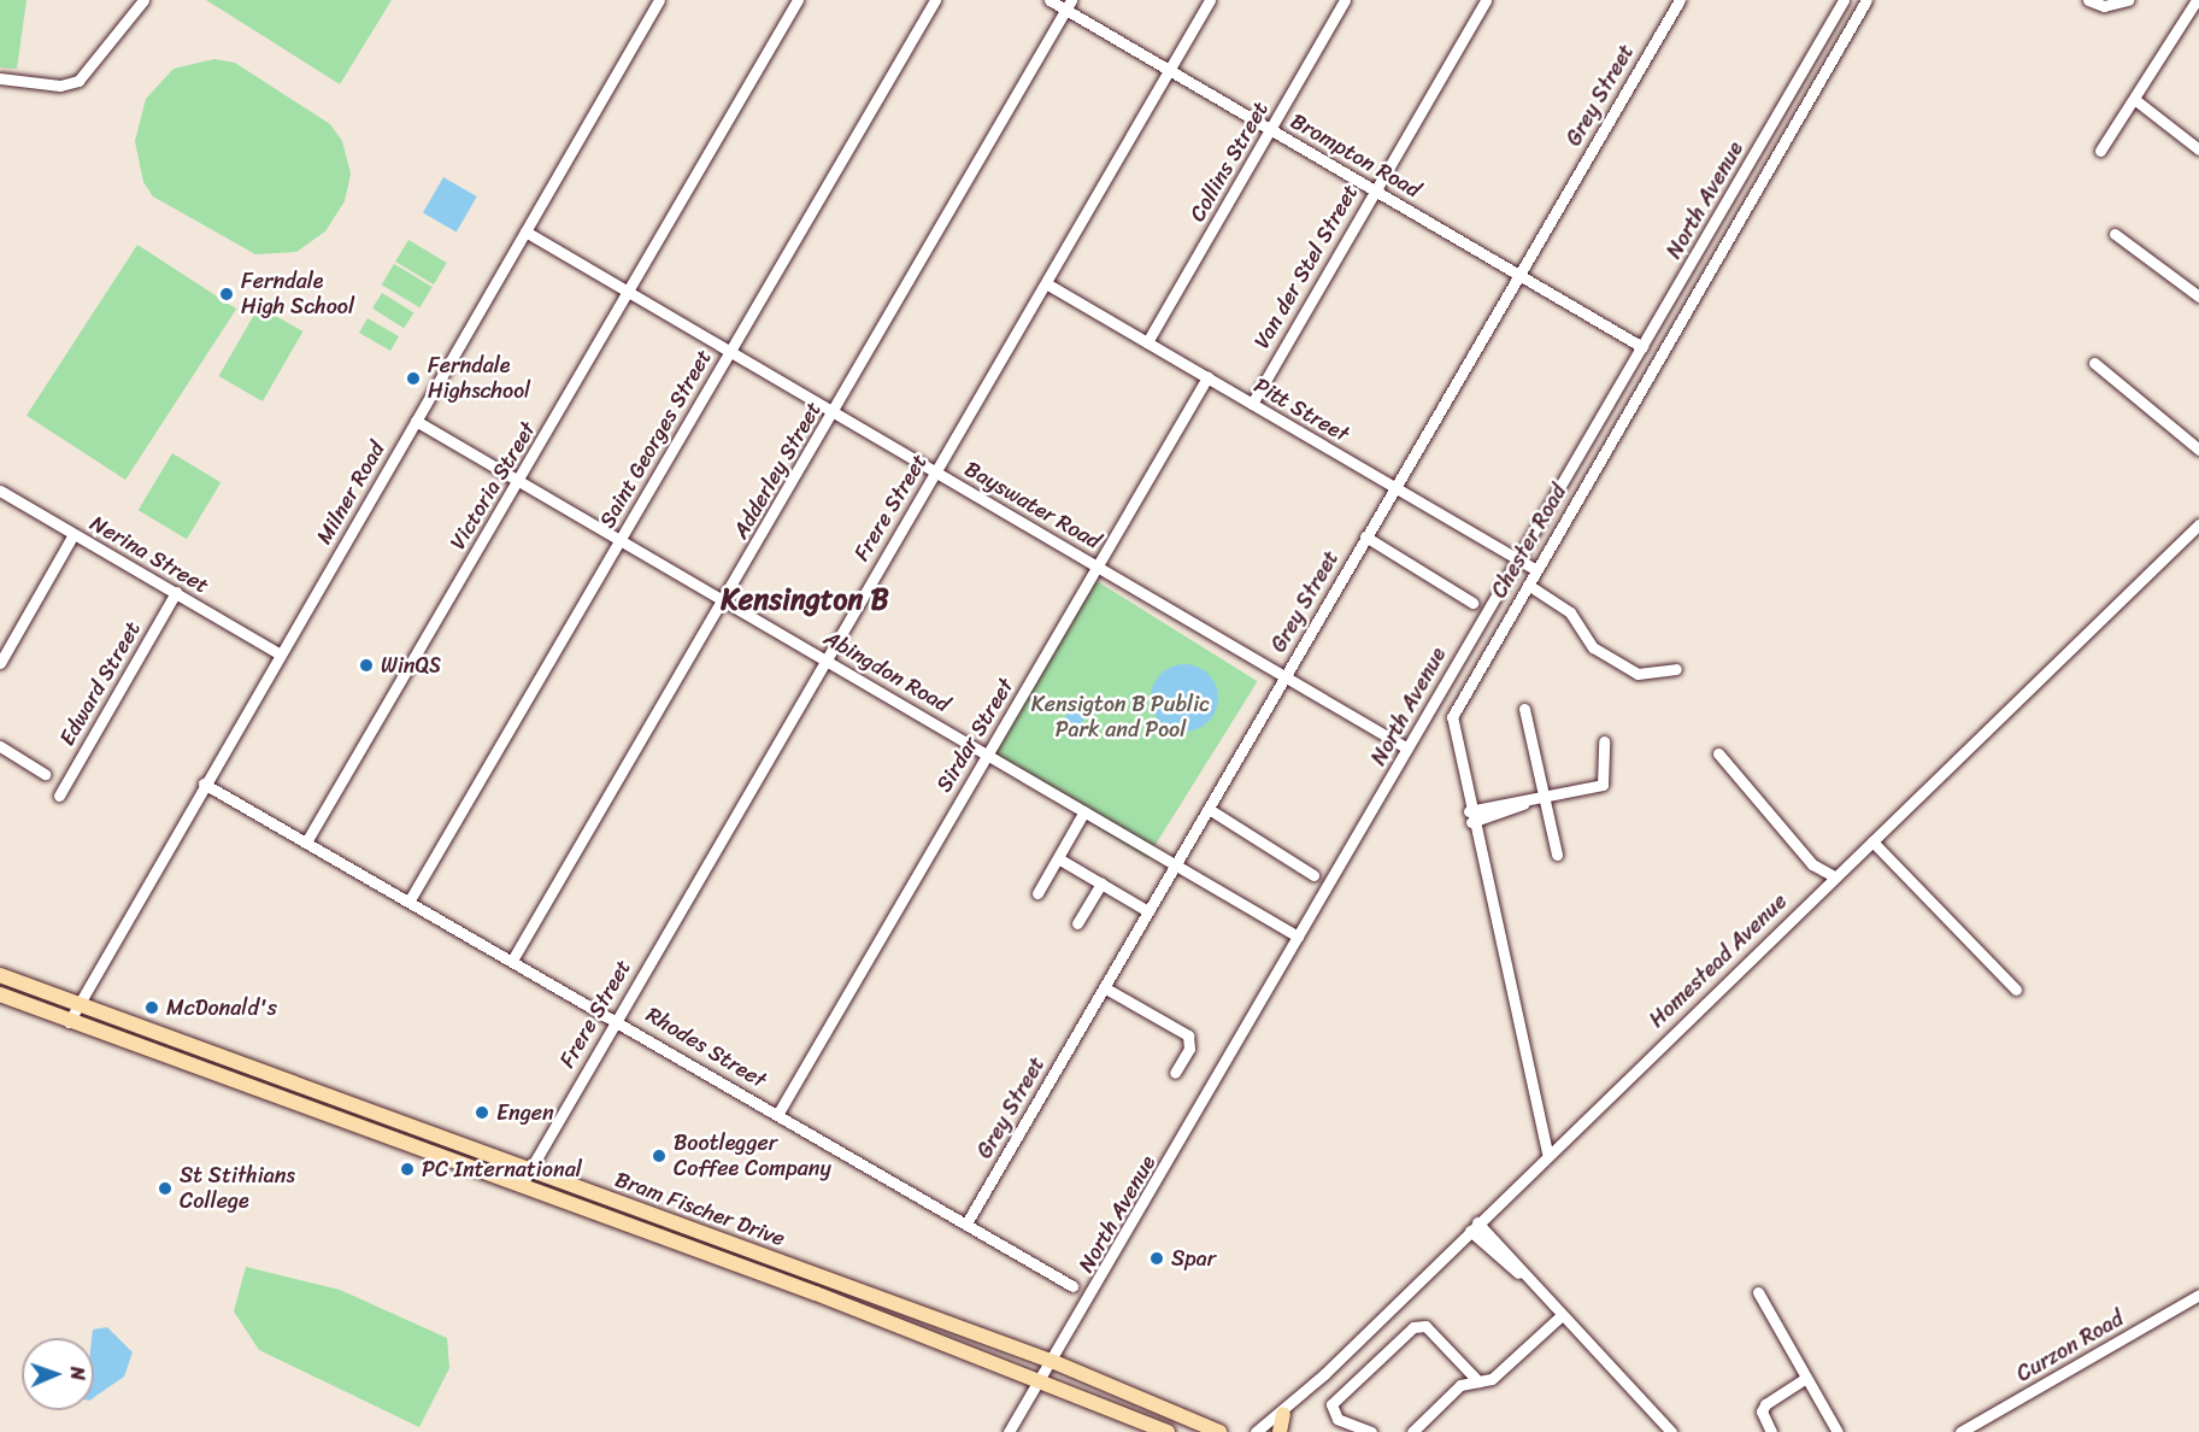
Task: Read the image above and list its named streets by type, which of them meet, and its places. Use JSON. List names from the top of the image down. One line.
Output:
{"streets":{"main road":["Bram Fischer Drive"],"street":["Grey Street","Brompton Road","Collins Street","North Avenue","Van der Stel Street","Pitt Street","Saint Georges Street","Adderley Street","Victoria Street","Milner Road","Bayswater Road","Frere Street","Chester Road","Nerina Street","Abingdon Road","Edward Street","Sirdar Street","Homestead Avenue","Rhodes Street","Curzon Road"]},"crossings":[["Grey Street","Brompton Road"],["Grey Street","Pitt Street"],["Grey Street","Bayswater Road"],["Grey Street","Abingdon Road"],["Grey Street","Rhodes Street"],["Brompton Road","Collins Street"],["Brompton Road","North Avenue"],["Brompton Road","Van der Stel Street"],["Brompton Road","Adderley Street"],["Brompton Road","Frere Street"],["Collins Street","Pitt Street"],["North Avenue","Pitt Street"],["North Avenue","Bayswater Road"],["North Avenue","Abingdon Road"],["North Avenue","Bram Fischer Drive"],["Van der Stel Street","Pitt Street"],["Pitt Street","Frere Street"],["Pitt Street","Chester Road"],["Pitt Street","Sirdar Street"],["Saint Georges Street","Bayswater Road"],["Saint Georges Street","Abingdon Road"],["Saint Georges Street","Rhodes Street"],["Adderley Street","Bayswater Road"],["Adderley Street","Abingdon Road"],["Adderley Street","Rhodes Street"],["Victoria Street","Bayswater Road"],["Victoria Street","Abingdon Road"],["Victoria Street","Rhodes Street"],["Milner Road","Bayswater Road"],["Milner Road","Nerina Street"],["Milner Road","Abingdon Road"],["Milner Road","Rhodes Street"],["Milner Road","Bram Fischer Drive"],["Bayswater Road","Frere Street"],["Bayswater Road","Sirdar Street"],["Frere Street","Abingdon Road"],["Frere Street","Rhodes Street"],["Frere Street","Bram Fischer Drive"],["Chester Road","Homestead Avenue"],["Nerina Street","Edward Street"],["Abingdon Road","Sirdar Street"],["Sirdar Street","Rhodes Street"]],"districts":["Kensington B"],"parks":["Kensigton B Public Park and Pool"],"places":["Ferndale High School","Ferndale Highschool","WinQS","McDonald's","Engen","Bootlegger Coffee Company","PC International","St Stithians College","Spar"],"north":"right"}
